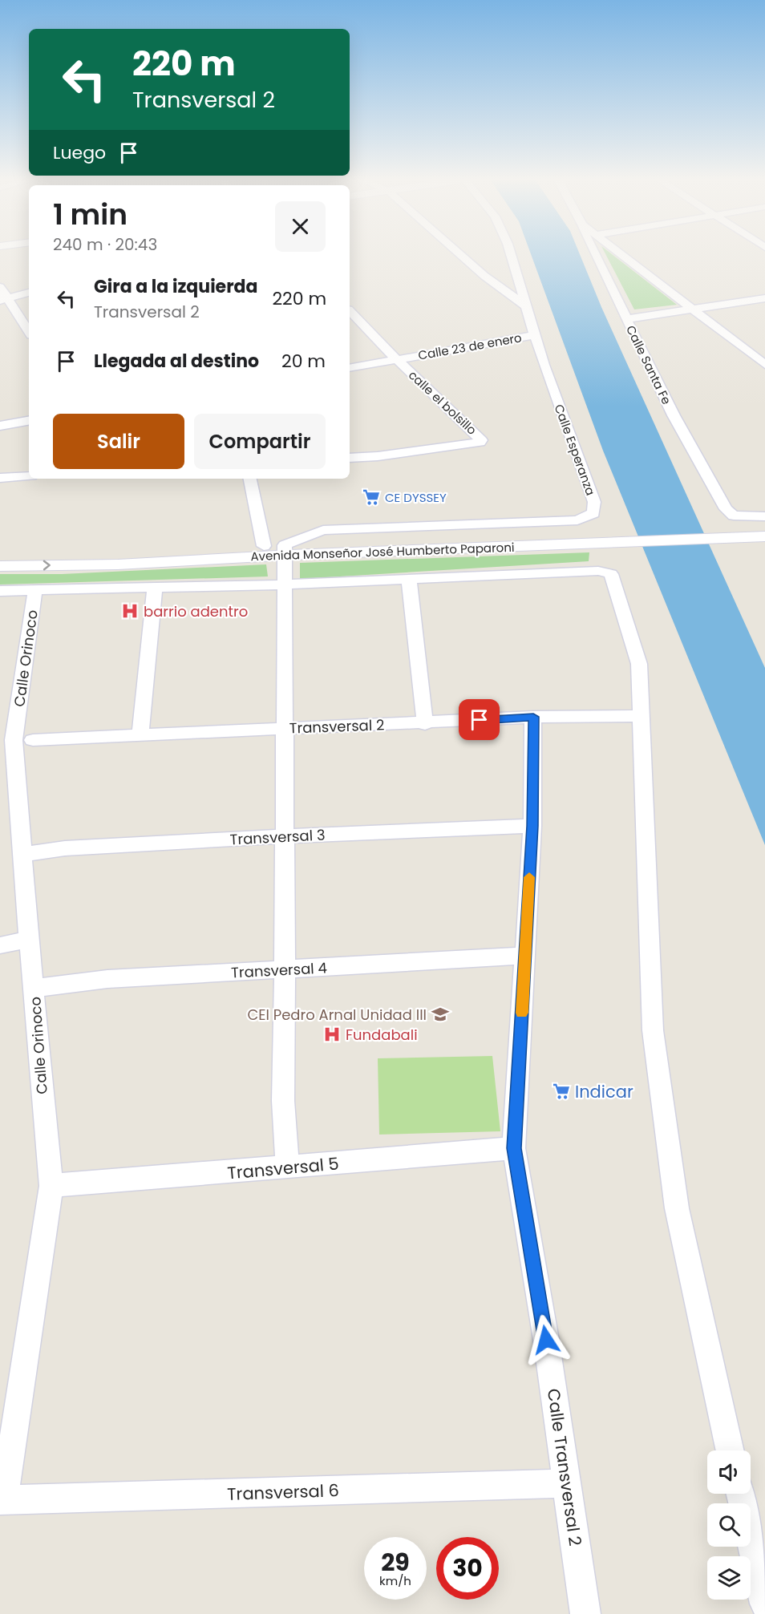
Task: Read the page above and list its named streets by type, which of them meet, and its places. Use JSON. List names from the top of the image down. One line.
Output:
{"streets":{"street":["Calle 23 de enero","Calle Santa Fe","calle el bolsillo","Calle Esperanza","Avenida Monseñor José Humberto Paparoni","Calle Orinoco","Transversal 2","Transversal 3","Transversal 4","Transversal 5","Calle Transversal 2","Transversal 6"]},"crossings":[["Calle 23 de enero","calle el bolsillo"],["Calle 23 de enero","Calle Esperanza"],["Calle Esperanza","Avenida Monseñor José Humberto Paparoni"],["Calle Orinoco","Transversal 3"],["Calle Orinoco","Transversal 4"],["Calle Orinoco","Transversal 5"],["Calle Orinoco","Transversal 6"],["Transversal 2","Calle Transversal 2"],["Transversal 3","Calle Transversal 2"],["Transversal 4","Calle Transversal 2"],["Transversal 5","Calle Transversal 2"],["Calle Transversal 2","Transversal 6"]],"places":{"supermarket":["CE DYSSEY","Indicar"],"hospital":["barrio adentro","Fundabali"],"school or university":["CEI Pedro Arnal Unidad III"]},"page":{"turn":["220 m","Transversal 2"],"then":"Luego","heading":["1 min","240 m · 20:43"],"list":[{"name":"Gira a la izquierda","note":"Transversal 2","value":"220 m"},{"name":"Llegada al destino","value":"20 m"}],"buttons":["Salir","Compartir"],"speed":"29 km/h","limit":"30"}}
